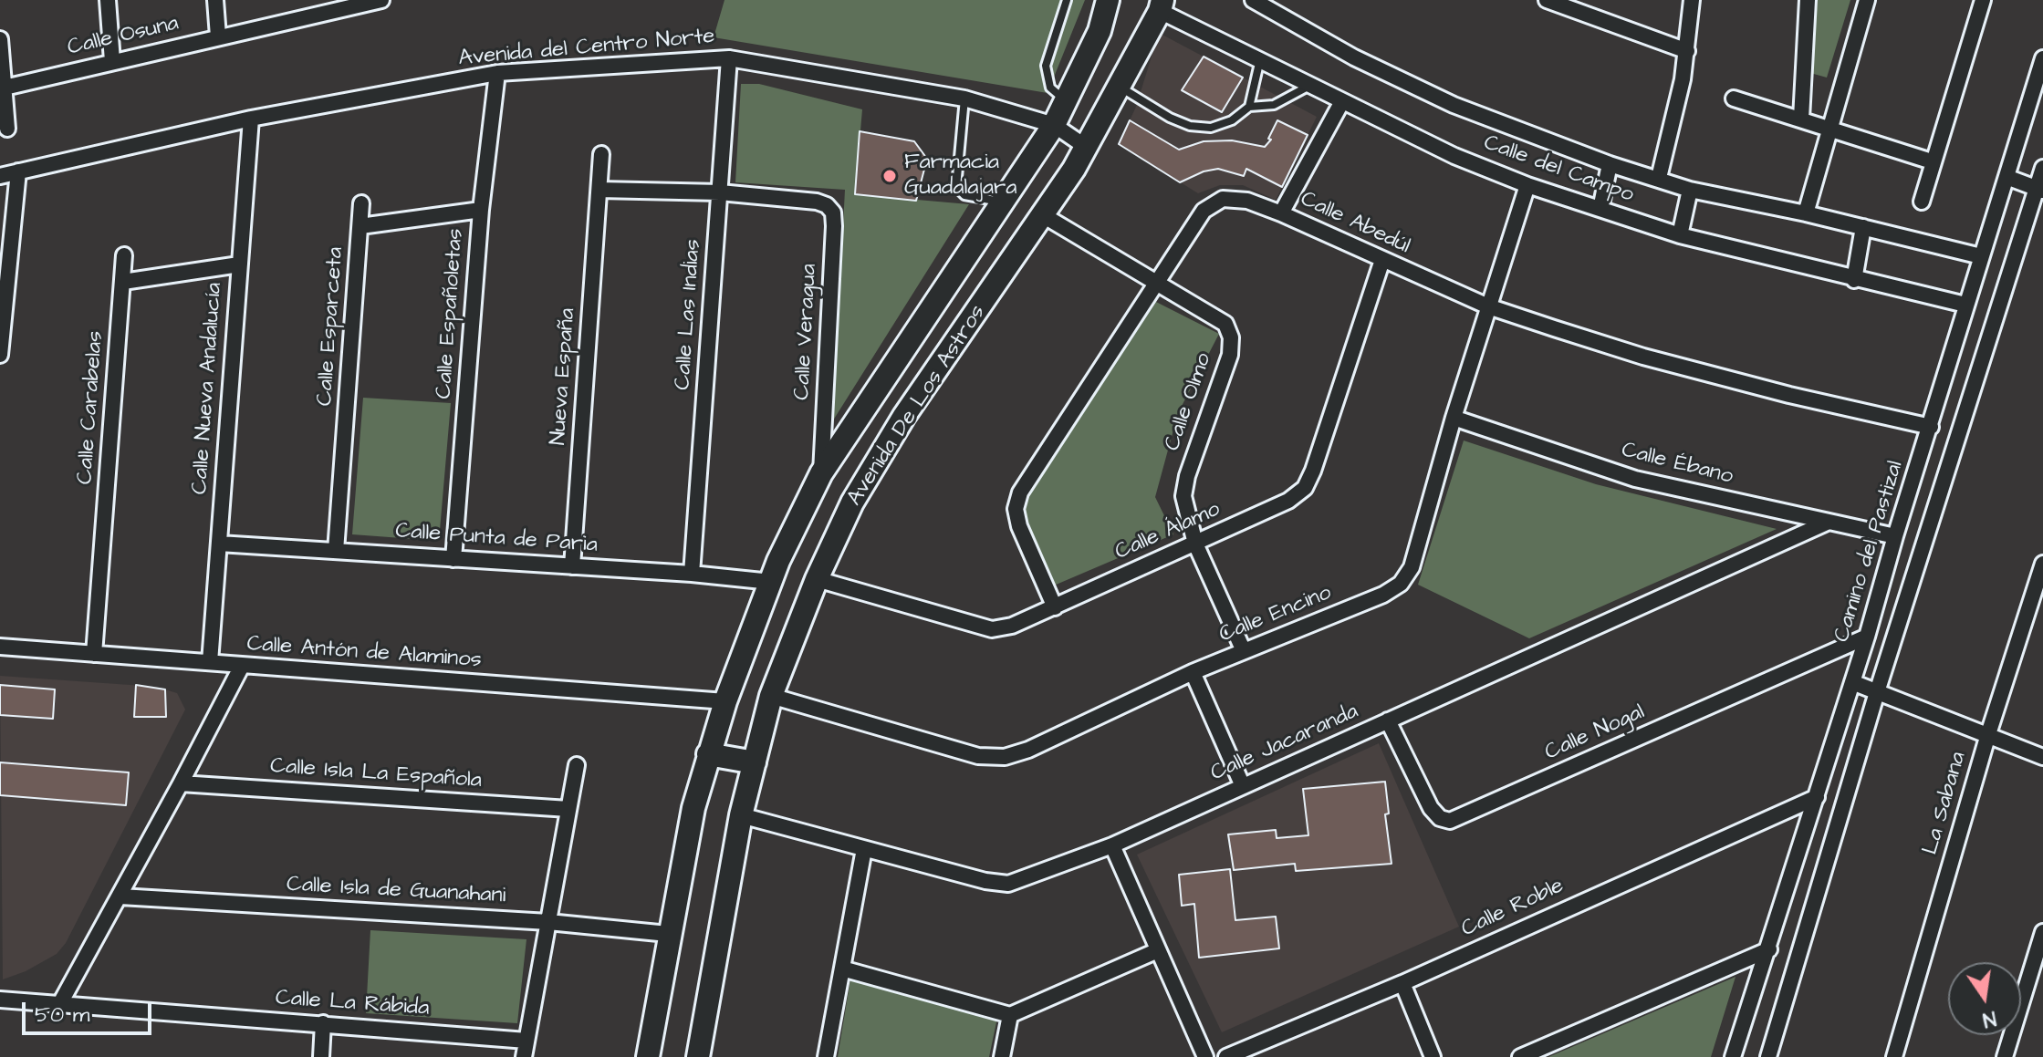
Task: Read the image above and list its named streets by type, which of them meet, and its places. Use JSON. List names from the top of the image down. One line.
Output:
{"streets":{"main road":["Avenida De Los Astros"],"street":["Calle Osuna","Avenida del Centro Norte","Calle del Campo","Calle Abedúl","Calle Españoletas","Calle Las Indias","Calle Esparceta","Calle Veragua","Nueva España","Calle Nueva Andalucía","Calle Olmo","Calle Carabelas","Calle Ébano","Calle Álamo","Calle Punta de Paria","Camino del Pastizal","Calle Encino","Calle Antón de Alaminos","Calle Nogal","Calle Jacaranda","Calle Isla La Española","La Sabana","Calle Isla de Guanahani","Calle Roble","Calle La Rábida"]},"crossings":[["Avenida del Centro Norte","Calle Españoletas"],["Avenida del Centro Norte","Calle Las Indias"],["Avenida del Centro Norte","Calle Nueva Andalucía"],["Avenida del Centro Norte","Avenida De Los Astros"],["Calle del Campo","Avenida De Los Astros"],["Calle del Campo","Camino del Pastizal"],["Calle del Campo","Calle Encino"],["Calle Abedúl","Calle Olmo"],["Calle Abedúl","Calle Álamo"],["Calle Abedúl","Camino del Pastizal"],["Calle Abedúl","Calle Encino"],["Calle Españoletas","Calle Esparceta"],["Calle Españoletas","Calle Punta de Paria"],["Calle Las Indias","Calle Veragua"],["Calle Las Indias","Calle Punta de Paria"],["Calle Esparceta","Calle Punta de Paria"],["Calle Veragua","Avenida De Los Astros"],["Nueva España","Calle Punta de Paria"],["Calle Nueva Andalucía","Calle Punta de Paria"],["Calle Nueva Andalucía","Calle Antón de Alaminos"],["Calle Olmo","Avenida De Los Astros"],["Calle Olmo","Calle Álamo"],["Calle Olmo","Calle Encino"],["Avenida De Los Astros","Calle Álamo"],["Avenida De Los Astros","Calle Punta de Paria"],["Avenida De Los Astros","Calle Encino"],["Avenida De Los Astros","Calle Antón de Alaminos"],["Avenida De Los Astros","Calle Jacaranda"],["Avenida De Los Astros","Calle Isla de Guanahani"],["Calle Carabelas","Calle Antón de Alaminos"],["Calle Ébano","Camino del Pastizal"],["Calle Ébano","Calle Encino"],["Calle Ébano","Calle Jacaranda"],["Camino del Pastizal","Calle Nogal"],["Camino del Pastizal","Calle Roble"],["Calle Nogal","Calle Jacaranda"]],"places":["Farmacia Guadalajara"],"scale_bar":"50 m","north":"bottom"}
